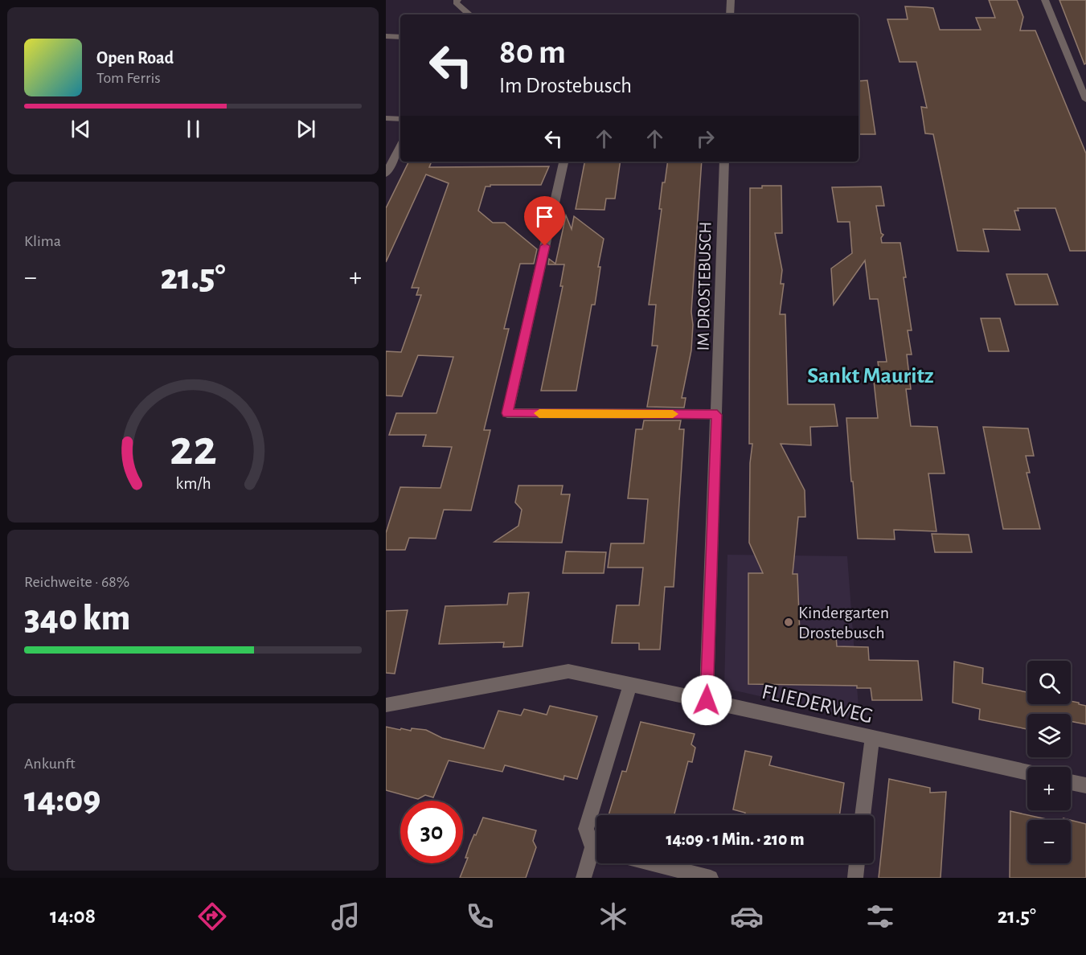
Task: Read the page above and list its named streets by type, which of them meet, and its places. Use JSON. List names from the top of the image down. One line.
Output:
{"streets":{"street":["IM DROSTEBUSCH","FLIEDERWEG"]},"crossings":[["IM DROSTEBUSCH","FLIEDERWEG"]],"districts":["Sankt Mauritz"],"places":["Kindergarten Drostebusch"],"page":{"turn":["80 m","Im Drostebusch"],"song":["Open Road","Tom Ferris"],"tile":["Klima",["Reichweite · 68%","340 km"],["Ankunft","14:09"]],"heat":["−","21.5°","+"],"map_buttons":["+","−"],"limit":"30","trip":"14:09 · 1 Min. · 210 m","tabs":["14:08","21.5°"],"gauge":["22","km/h"]}}
